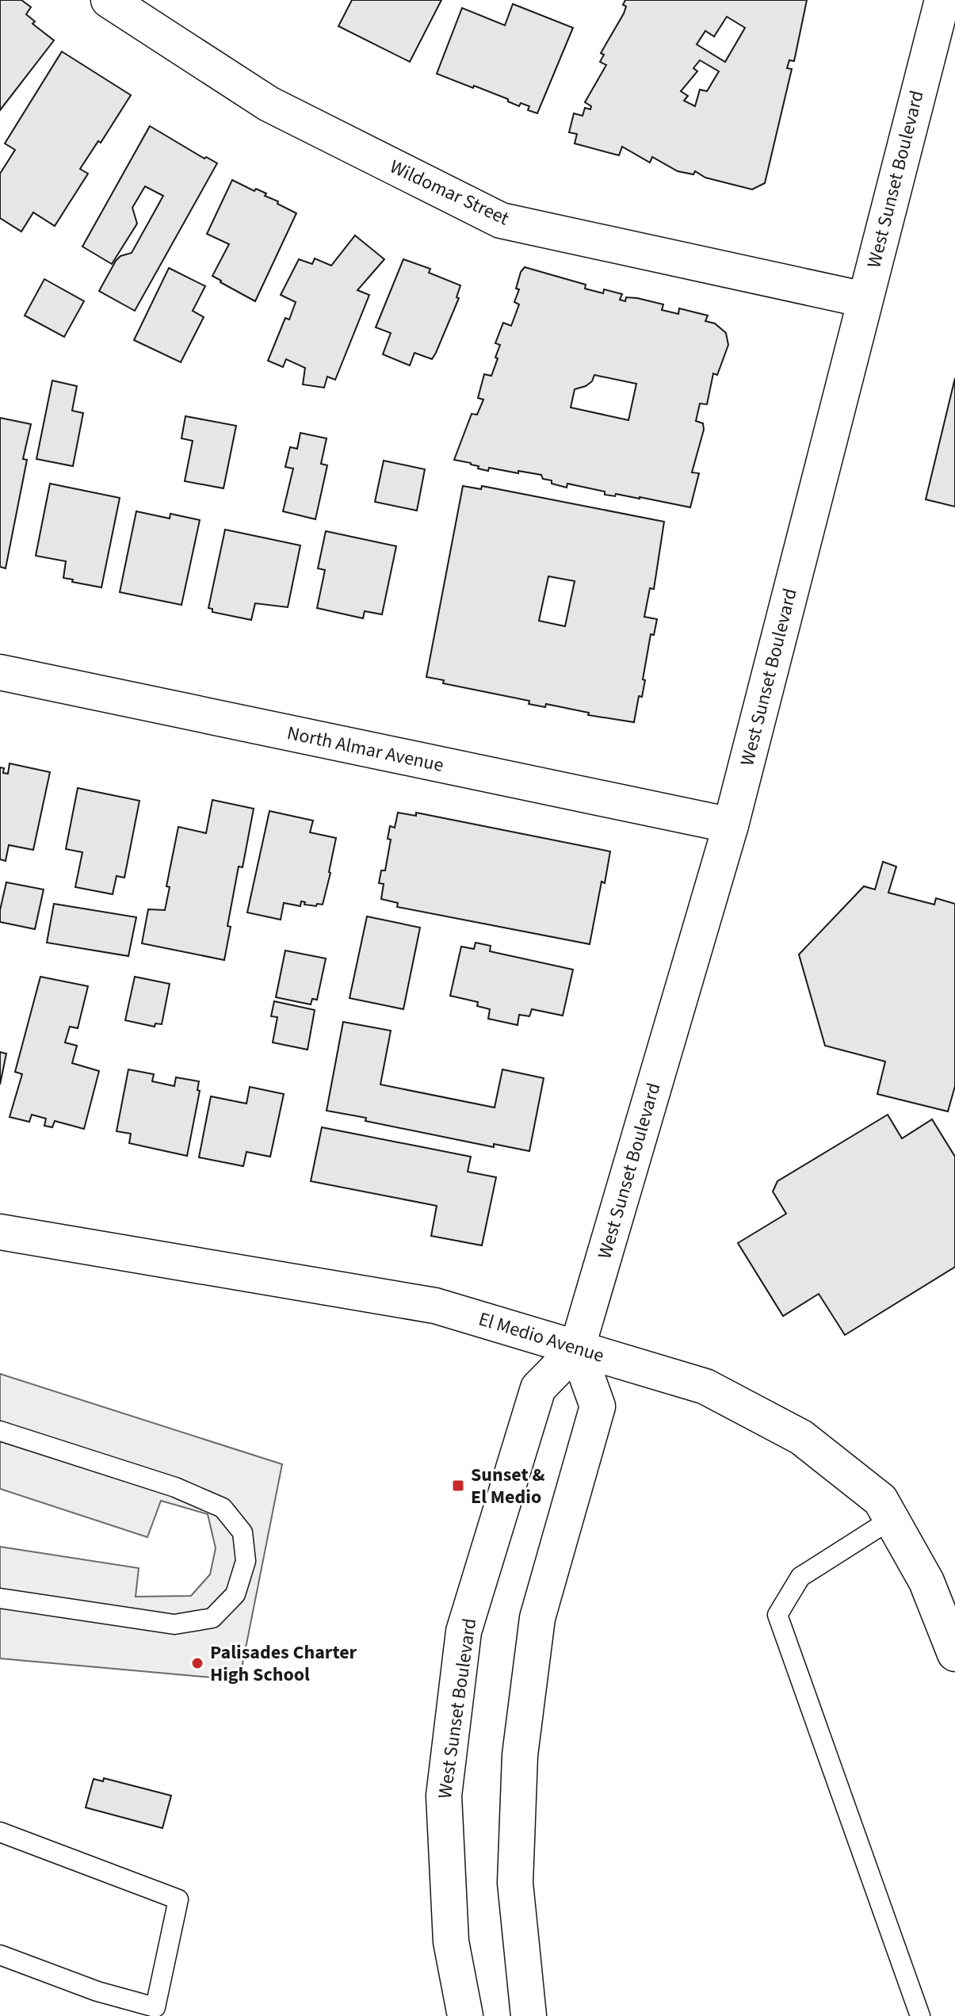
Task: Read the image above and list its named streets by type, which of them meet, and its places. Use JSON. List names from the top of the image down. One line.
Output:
{"streets":{"main road":["West Sunset Boulevard","Wildomar Street","North Almar Avenue","El Medio Avenue"]},"crossings":[["West Sunset Boulevard","Wildomar Street"],["West Sunset Boulevard","North Almar Avenue"],["West Sunset Boulevard","El Medio Avenue"]],"places":{"transit":["Sunset & El Medio"],"other":["Palisades Charter High School"]}}
